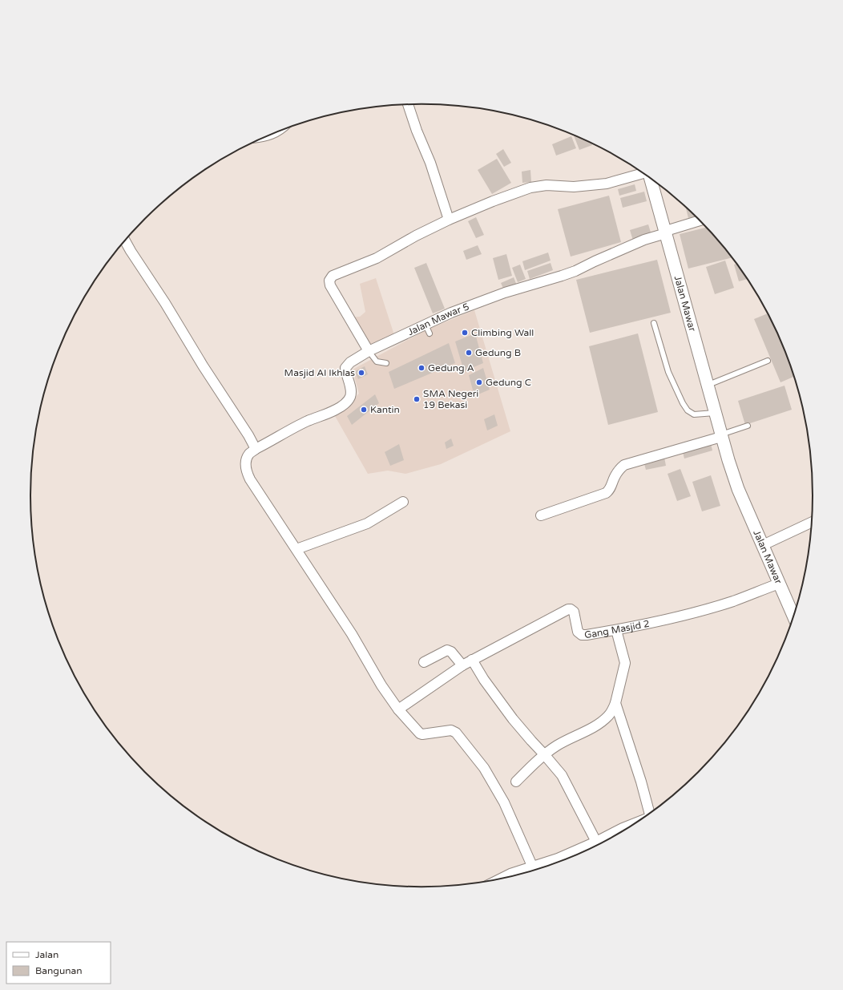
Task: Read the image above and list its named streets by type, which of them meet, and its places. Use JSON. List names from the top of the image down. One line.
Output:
{"streets":{"street":["Jalan Mawar","Jalan Mawar 5","Gang Masjid 2"]},"crossings":[["Jalan Mawar","Jalan Mawar 5"],["Jalan Mawar","Gang Masjid 2"]],"places":["Climbing Wall","Gedung B","Gedung A","Masjid Al Ikhlas","Gedung C","SMA Negeri 19 Bekasi","Kantin"],"legend":["Jalan","Bangunan"]}
